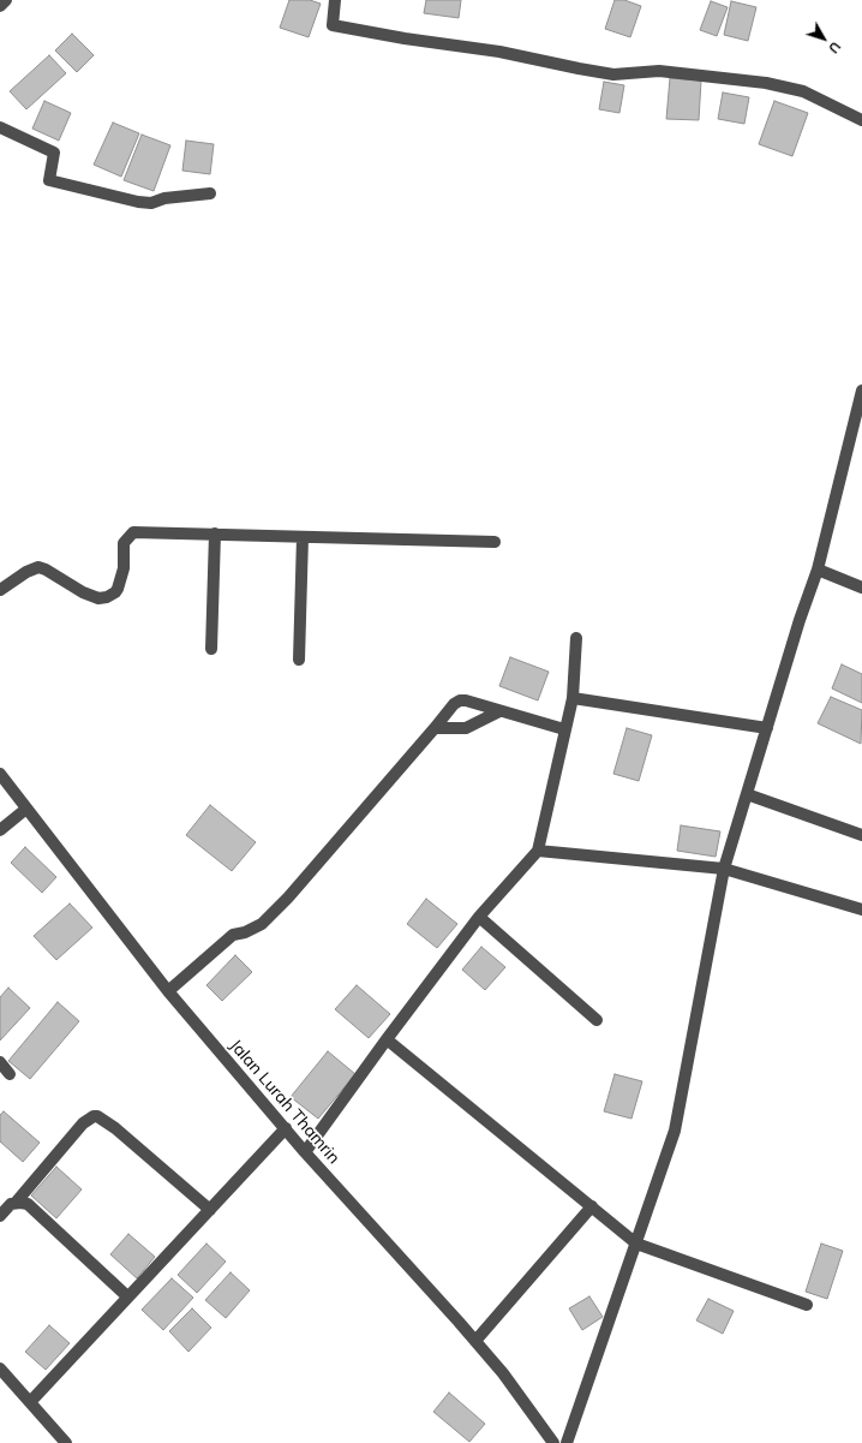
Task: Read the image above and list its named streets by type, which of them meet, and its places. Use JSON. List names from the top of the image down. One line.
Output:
{"streets":{"street":["Jalan Lurah Thamrin"]},"north":"bottom right"}
